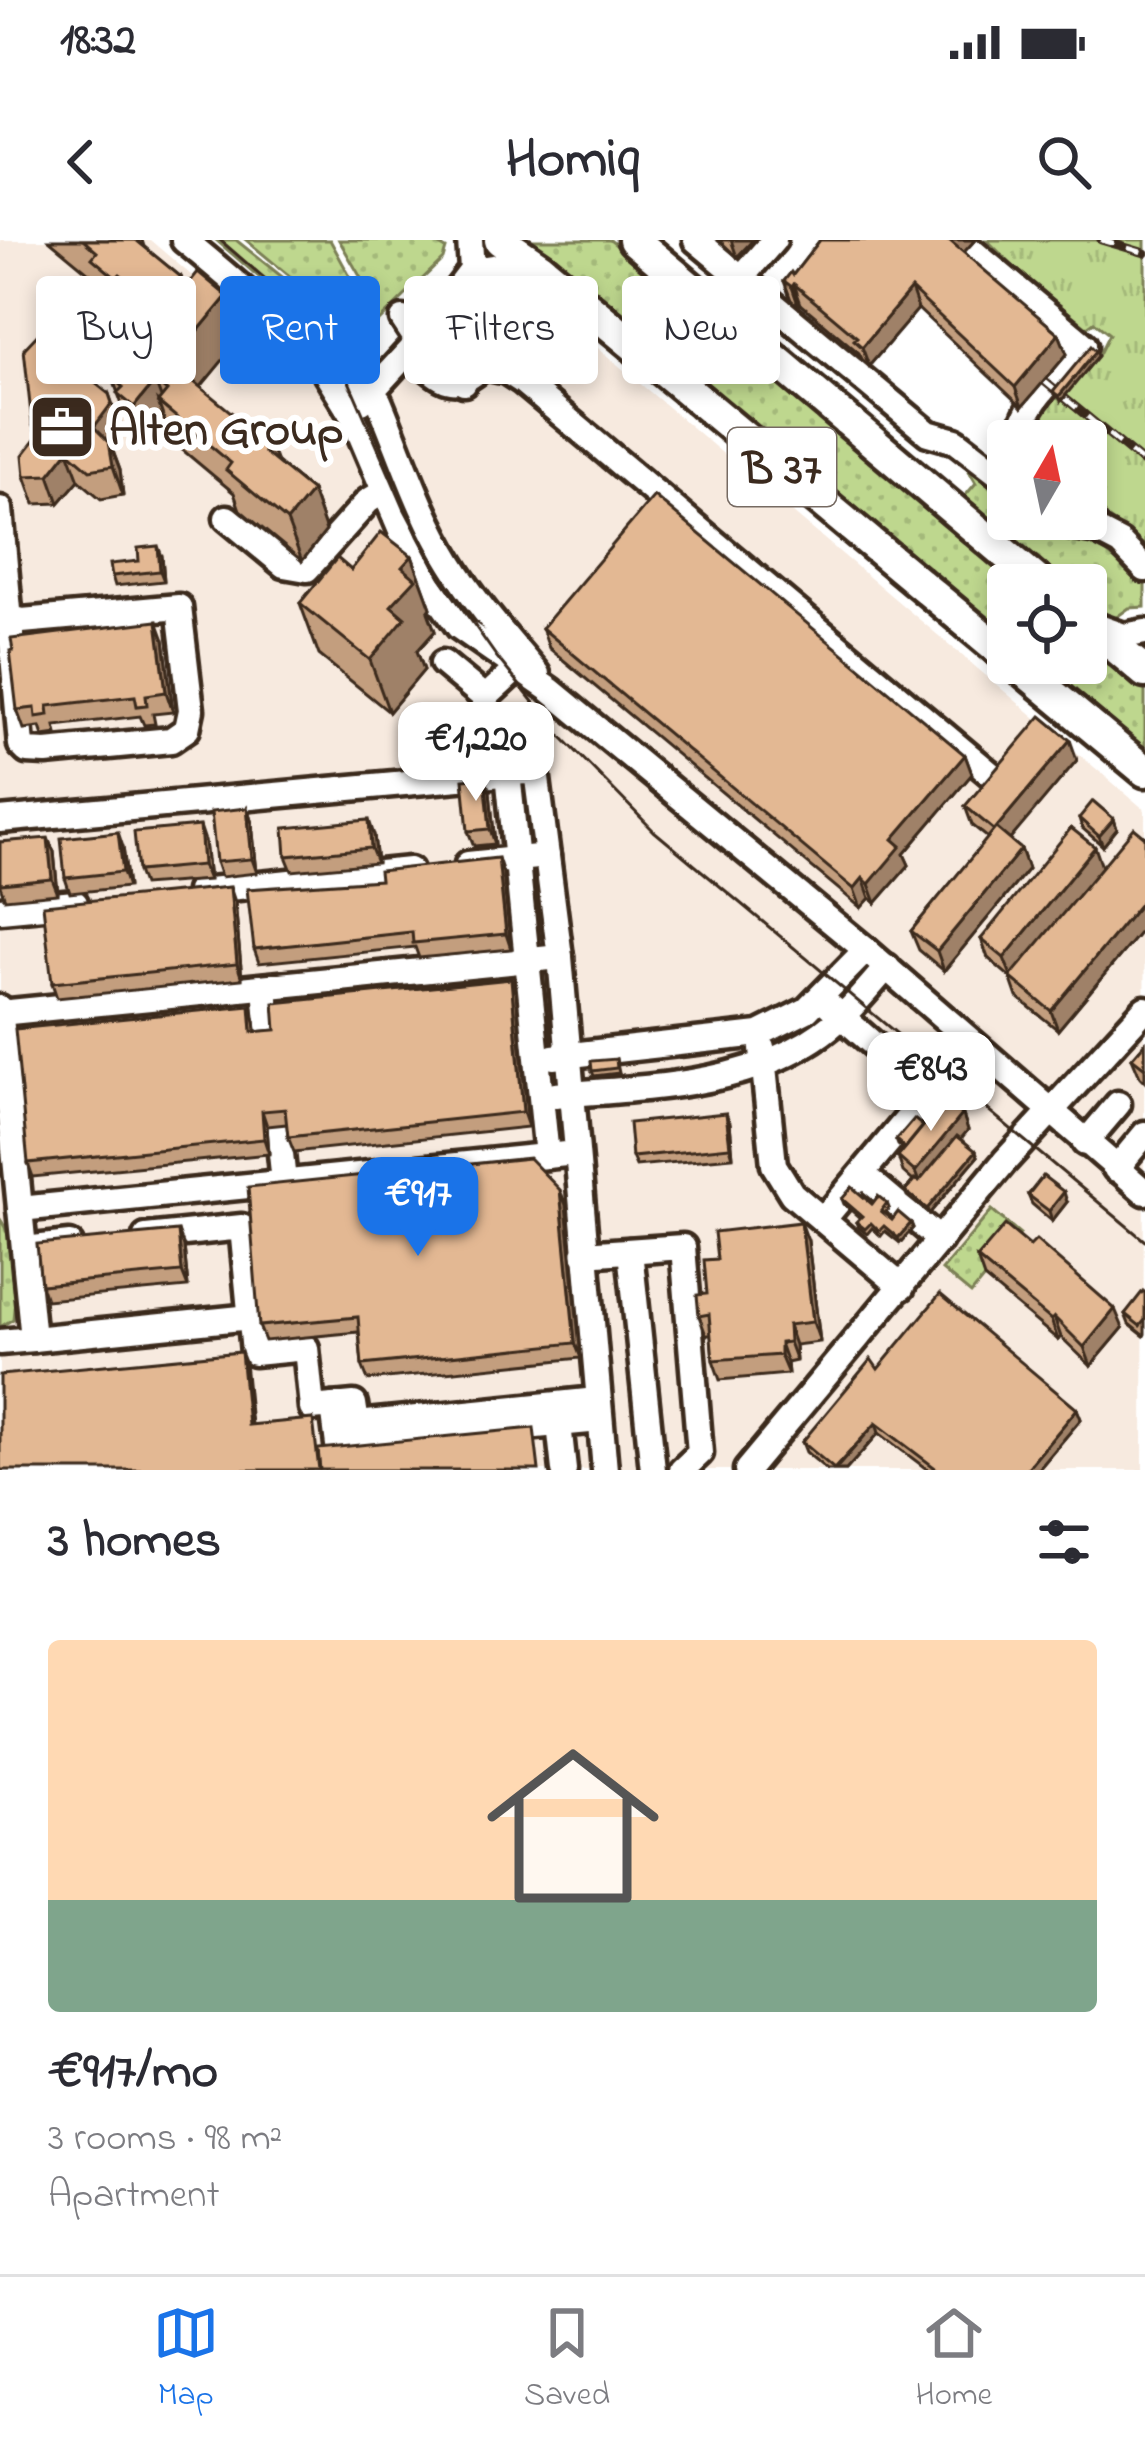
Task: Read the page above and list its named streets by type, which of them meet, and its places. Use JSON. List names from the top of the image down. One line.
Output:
{"streets":{"main road":["B 37"]},"places":{"office":["Alten Group"]},"north":"top","page":{"status":"18:32","header":"Homiq","chip":["Buy","Rent","Filters","New"],"price":["€1,220","€843","€917"],"heading":"3 homes","list":[{"name":"€917/mo","note":"3 rooms · 98 m² · Apartment"}],"tabs":["Map","Saved","Home"]}}
